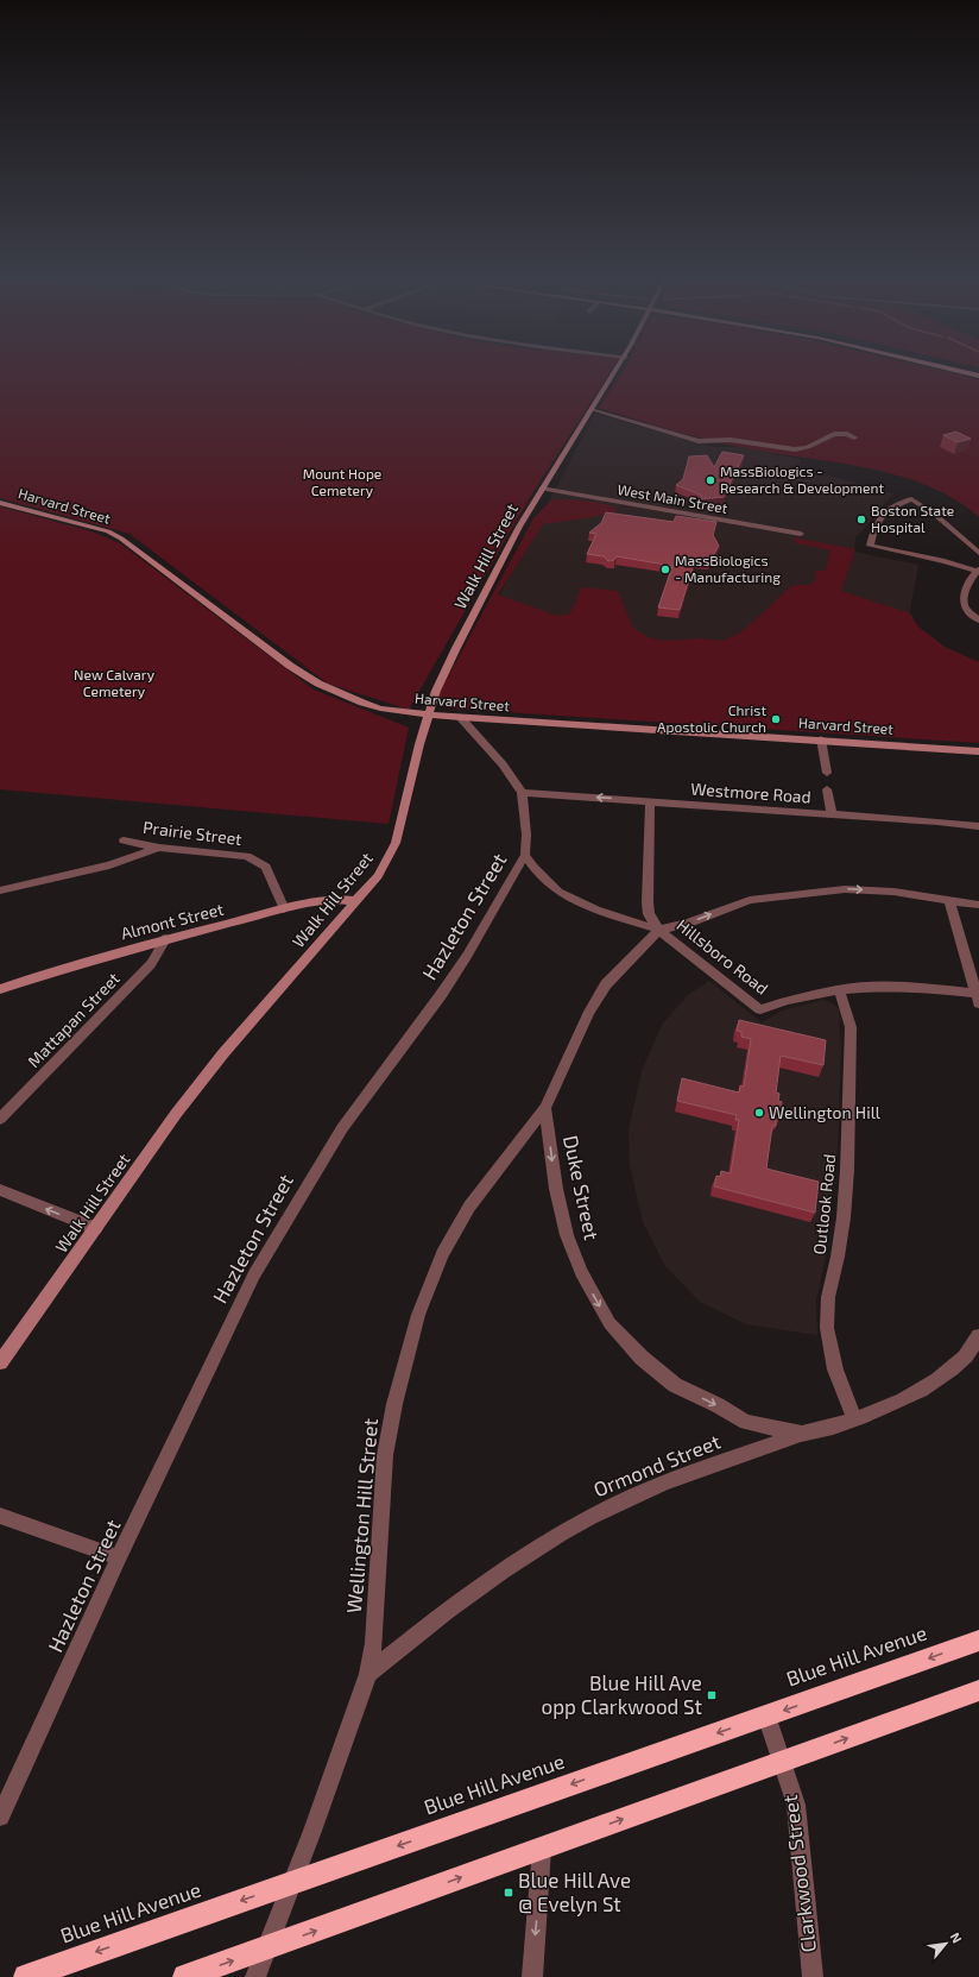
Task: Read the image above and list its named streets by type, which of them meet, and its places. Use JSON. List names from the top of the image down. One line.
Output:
{"streets":{"highway":["Blue Hill Avenue"],"main road":["Harvard Street","Walk Hill Street","Almont Street"],"street":["West Main Street","Westmore Road","Prairie Street","Hazleton Street","Hillsboro Road","Mattapan Street","Duke Street","Outlook Road","Ormond Street","Wellington Hill Street","Clarkwood Street"]},"crossings":[["West Main Street","Walk Hill Street"],["Harvard Street","Walk Hill Street"],["Harvard Street","Hazleton Street"],["Walk Hill Street","Almont Street"],["Westmore Road","Hazleton Street"],["Prairie Street","Almont Street"],["Hazleton Street","Hillsboro Road"],["Almont Street","Mattapan Street"],["Hillsboro Road","Outlook Road"],["Hillsboro Road","Wellington Hill Street"],["Duke Street","Ormond Street"],["Duke Street","Wellington Hill Street"],["Outlook Road","Ormond Street"],["Ormond Street","Wellington Hill Street"],["Wellington Hill Street","Blue Hill Avenue"],["Blue Hill Avenue","Clarkwood Street"]],"one_way":["Duke Street"],"parks":["Mount Hope Cemetery","New Calvary Cemetery"],"places":{"other":["MassBiologics - Research & Development","Boston State Hospital","MassBiologics - Manufacturing","Christ Apostolic Church","Wellington Hill"],"transit":["Blue Hill Ave opp Clarkwood St","Blue Hill Ave @ Evelyn St"]},"north":"top right"}
